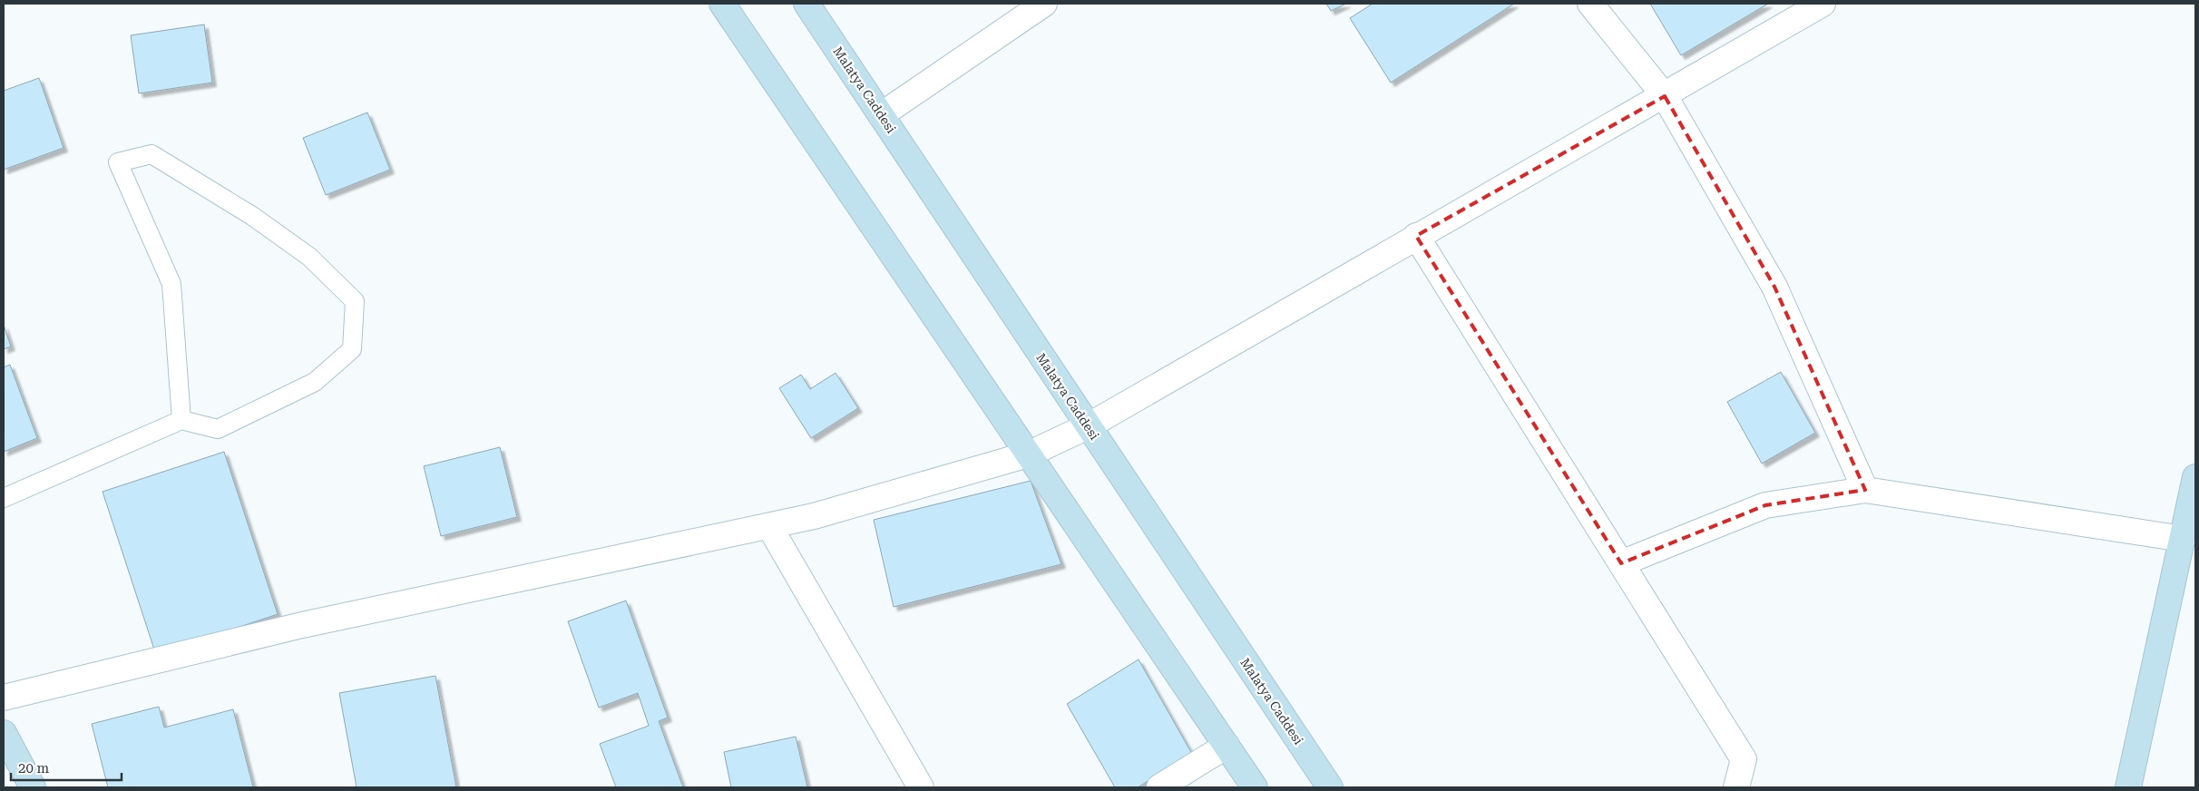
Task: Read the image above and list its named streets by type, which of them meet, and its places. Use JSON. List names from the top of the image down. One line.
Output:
{"streets":{"street":["Malatya Caddesi"]},"scale_bar":"20 m"}
